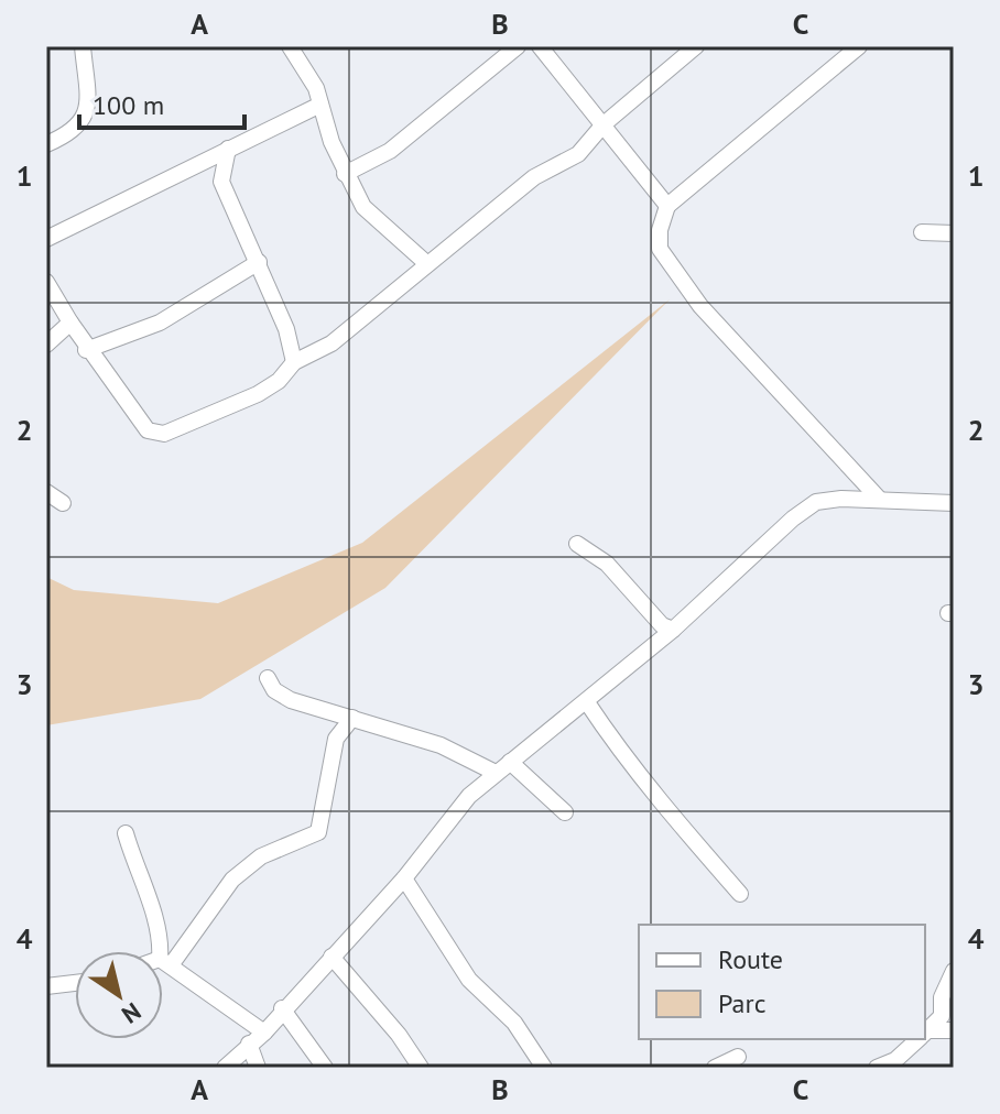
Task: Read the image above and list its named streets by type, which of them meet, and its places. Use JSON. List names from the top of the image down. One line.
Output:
{"legend":["Route","Parc"],"scale_bar":"100 m","north":"bottom right","grid":{"columns":["A","B","C"],"rows":["1","2","3","4"]}}
